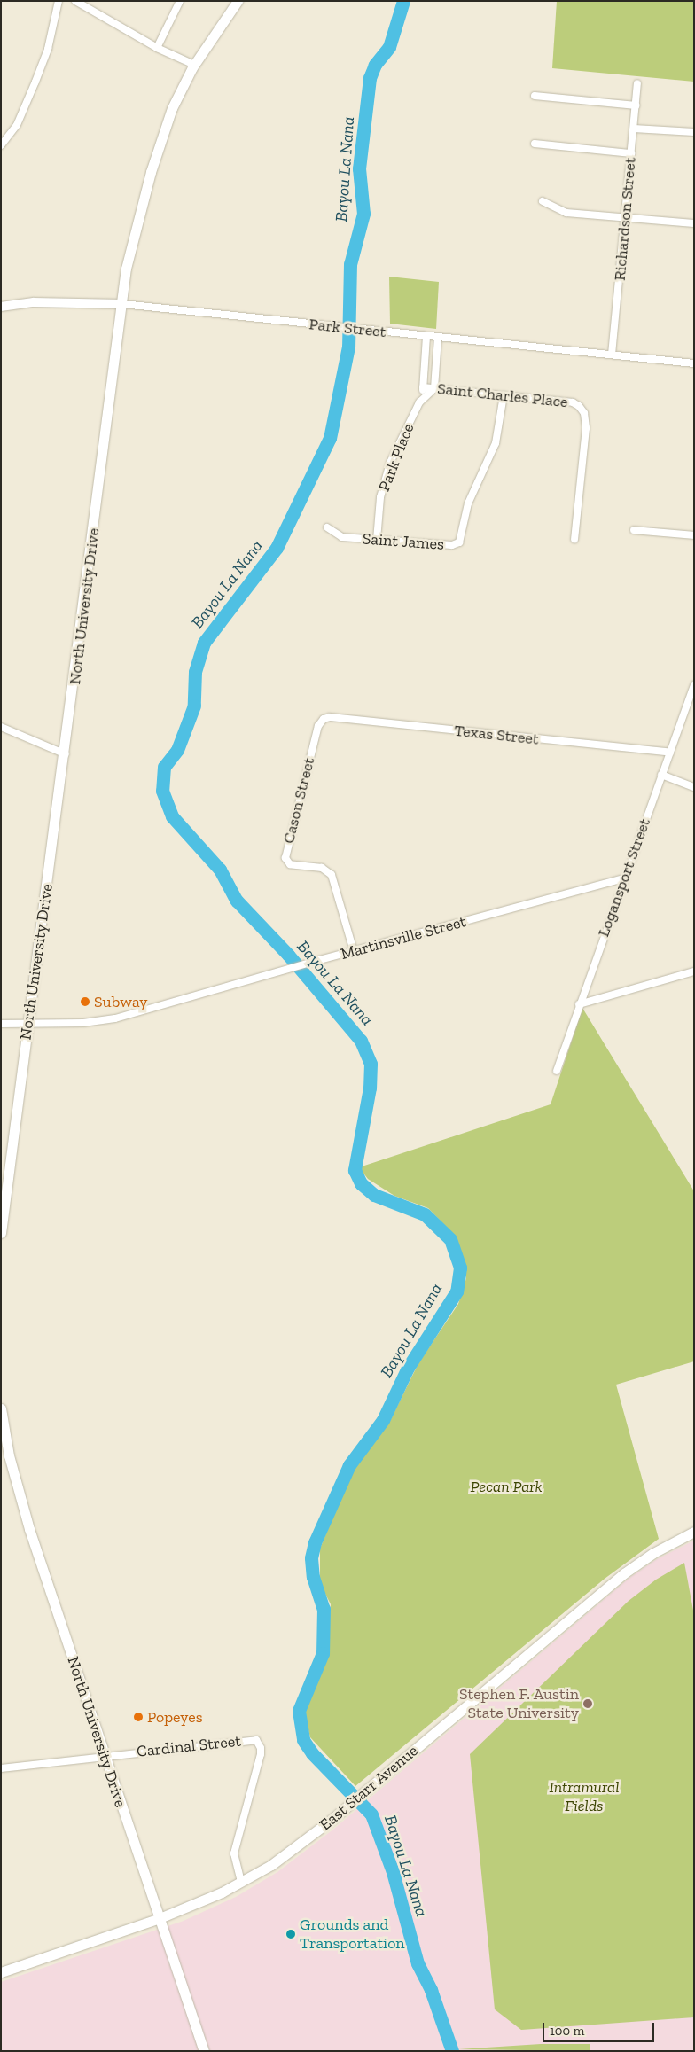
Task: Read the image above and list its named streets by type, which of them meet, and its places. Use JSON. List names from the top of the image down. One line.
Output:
{"streets":{"main road":["North University Drive","East Starr Avenue"],"street":["Richardson Street","Park Street","Saint Charles Place","Park Place","Saint James","Texas Street","Cason Street","Logansport Street","Martinsville Street","Cardinal Street"]},"crossings":[["Richardson Street","Park Street"],["Park Street","Park Place"],["Park Street","North University Drive"],["Saint Charles Place","Park Place"],["Saint Charles Place","Saint James"],["Park Place","Saint James"],["North University Drive","Martinsville Street"],["North University Drive","Cardinal Street"],["North University Drive","East Starr Avenue"],["Texas Street","Cason Street"],["Texas Street","Logansport Street"],["Cason Street","Martinsville Street"],["Logansport Street","Martinsville Street"],["Cardinal Street","East Starr Avenue"]],"water":["Bayou La Nana"],"parks":["Pecan Park","Intramural Fields"],"places":["Subway","Stephen F. Austin State University","Popeyes","Grounds and Transportation"],"scale_bar":"100 m"}
